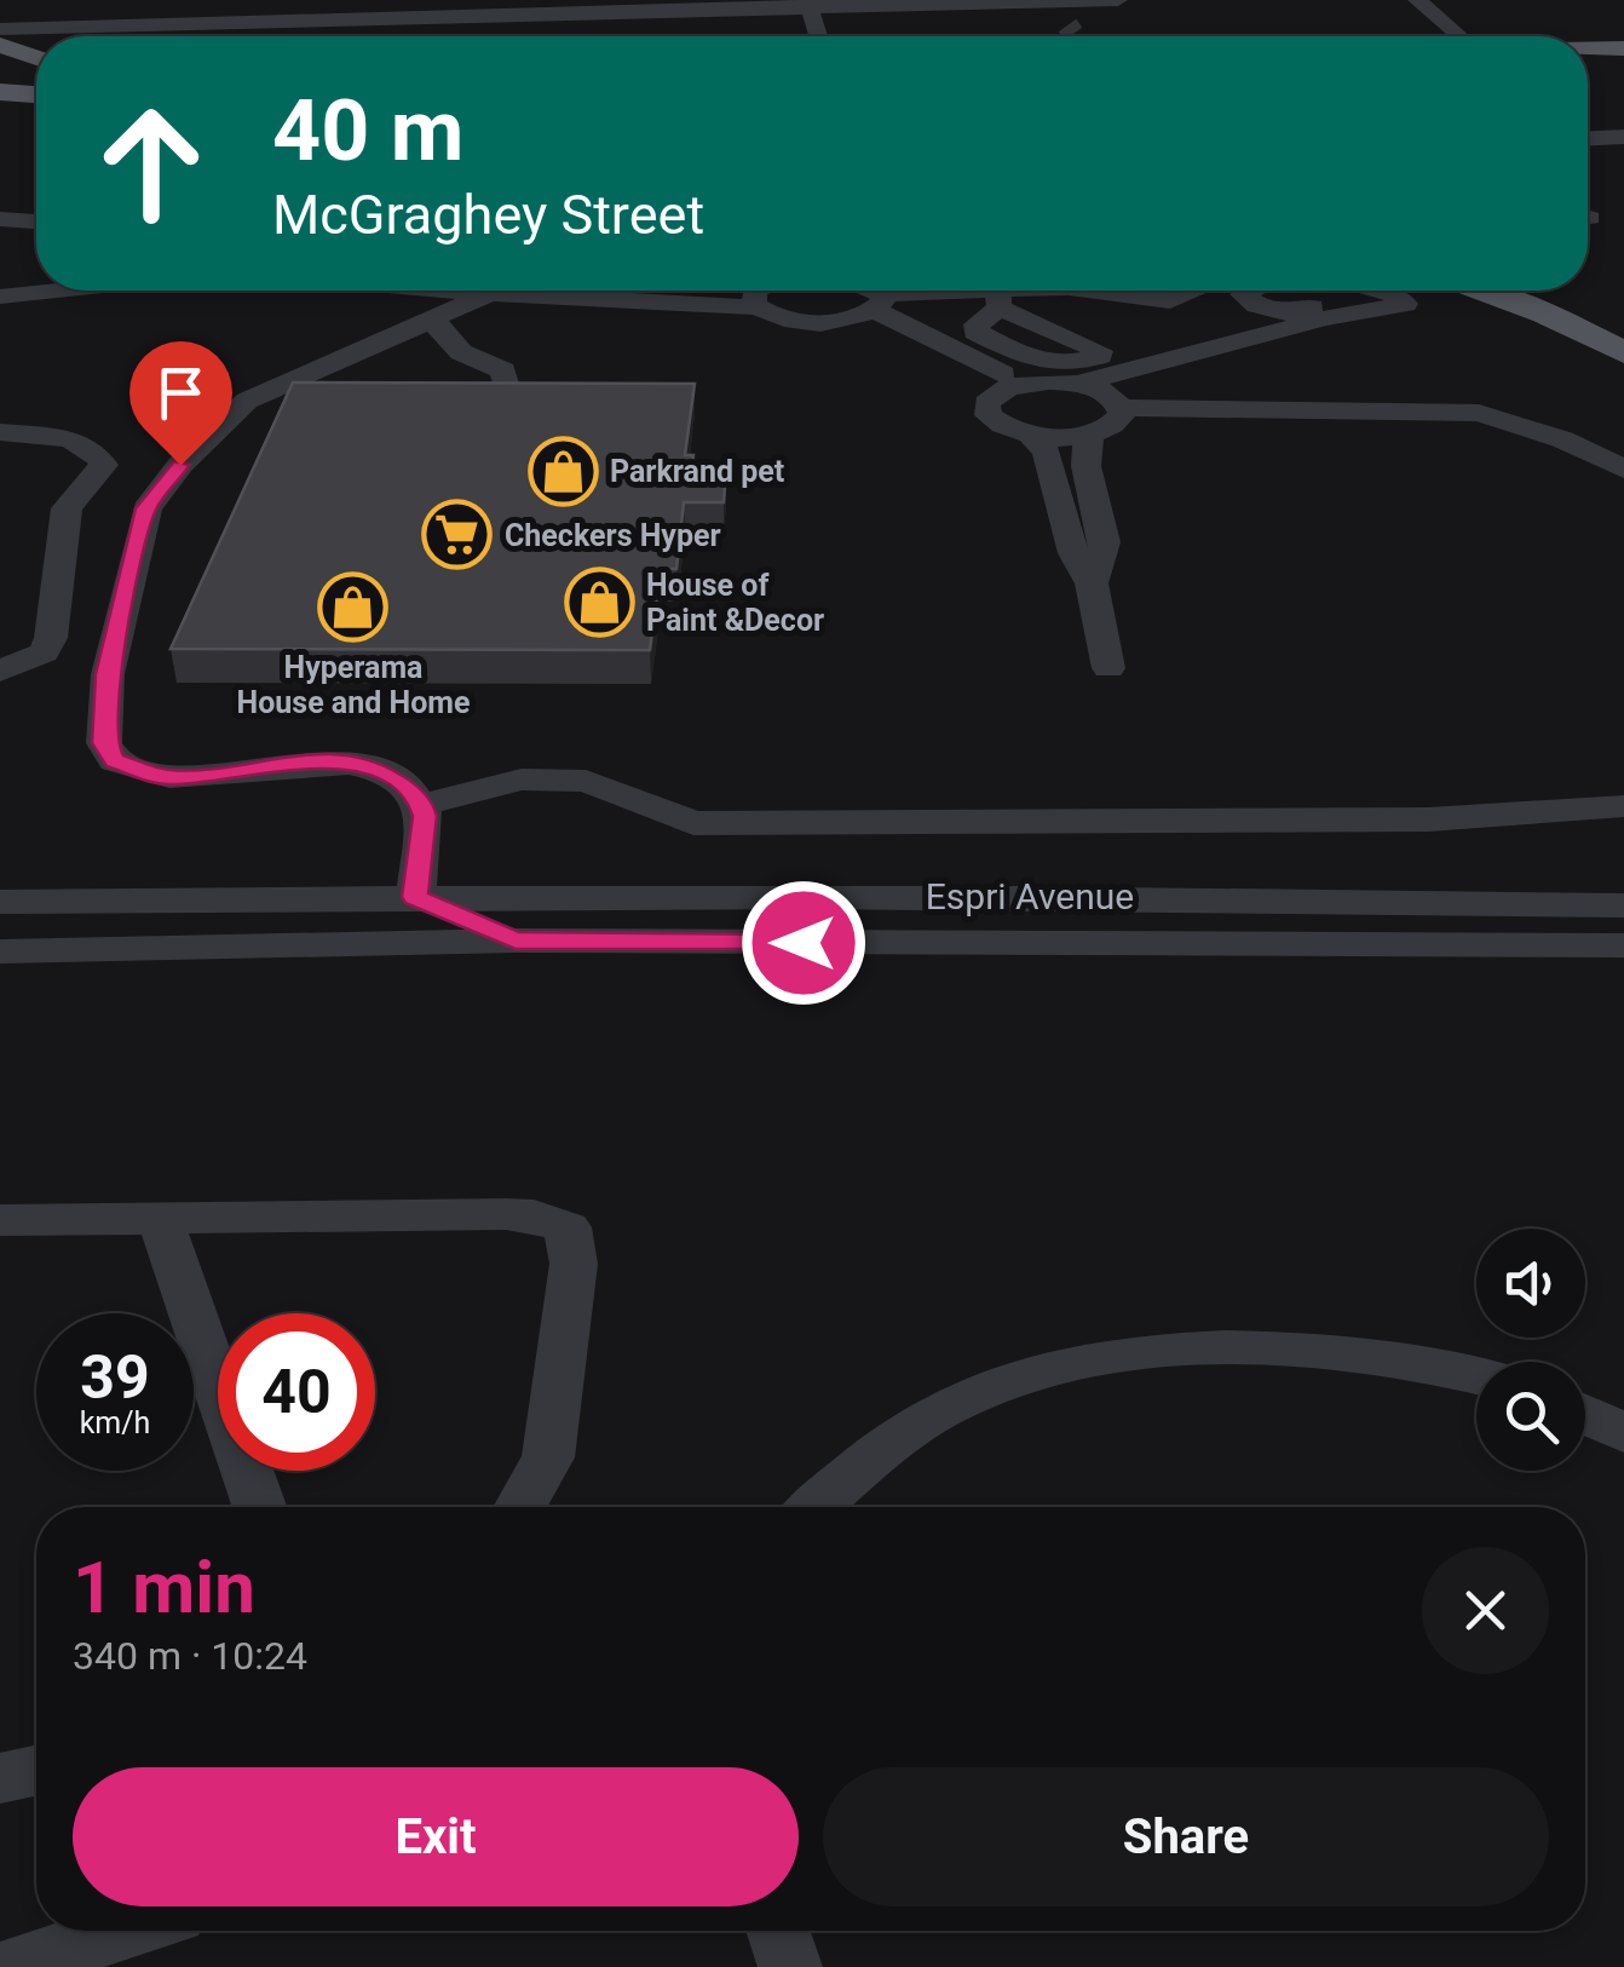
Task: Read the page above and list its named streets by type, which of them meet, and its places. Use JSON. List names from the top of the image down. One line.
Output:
{"streets":{"street":["Espri Avenue"]},"places":{"shop":["Parkrand pet","House of Paint &Decor","Hyperama House and Home"],"supermarket":["Checkers Hyper"]},"page":{"turn":["40 m","McGraghey Street"],"speed":"39 km/h","limit":"40","heading":["1 min","340 m · 10:24"],"buttons":["Exit","Share"]}}
